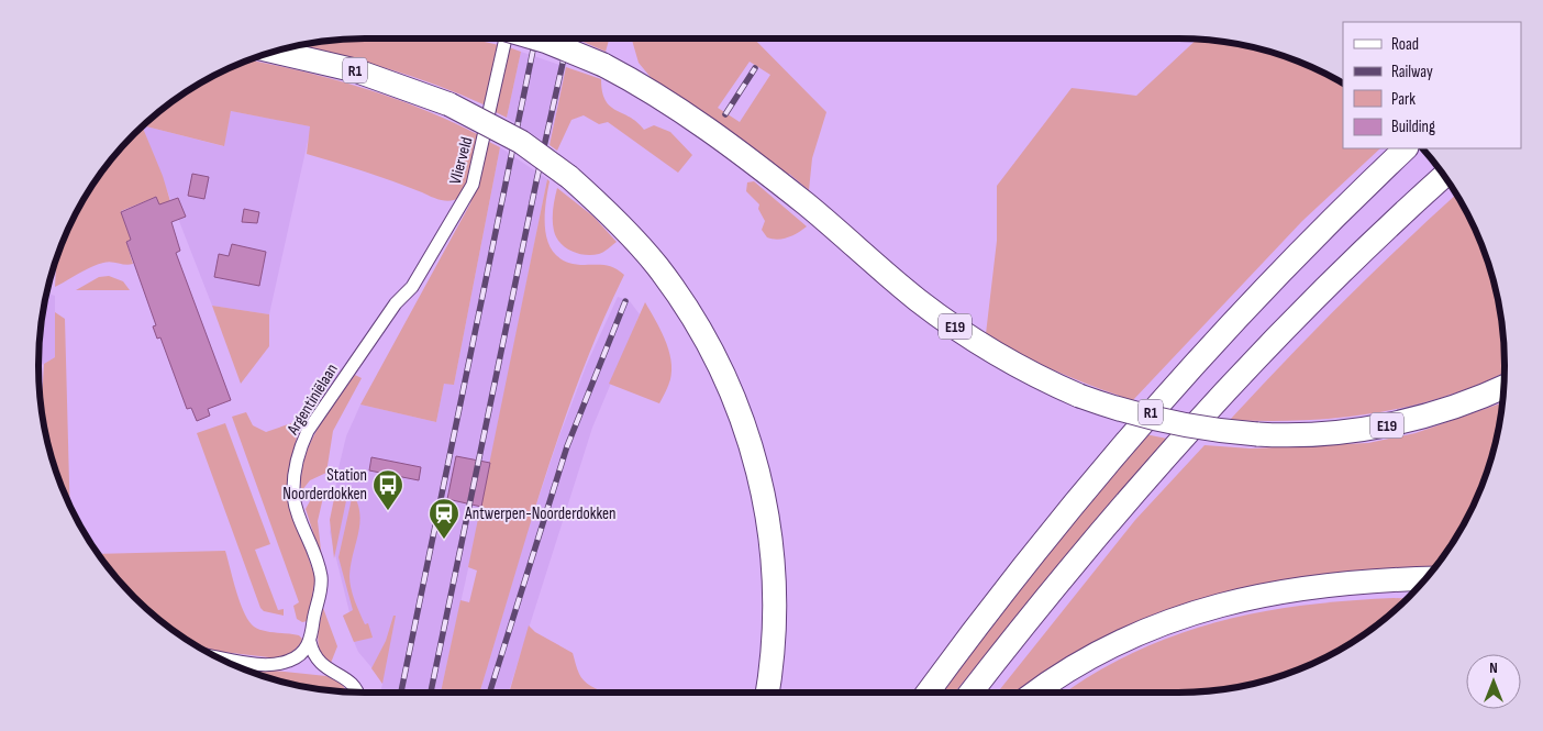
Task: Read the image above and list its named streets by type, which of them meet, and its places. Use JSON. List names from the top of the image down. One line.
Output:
{"streets":{"highway":["R1","E19"],"street":["Vlierveld","Argentiniëlaan"]},"crossings":[["Vlierveld","Argentiniëlaan"]],"places":{"bus stop":["Station Noorderdokken"],"station":["Antwerpen-Noorderdokken"]},"legend":["Road","Railway","Park","Building"],"north":"top"}
